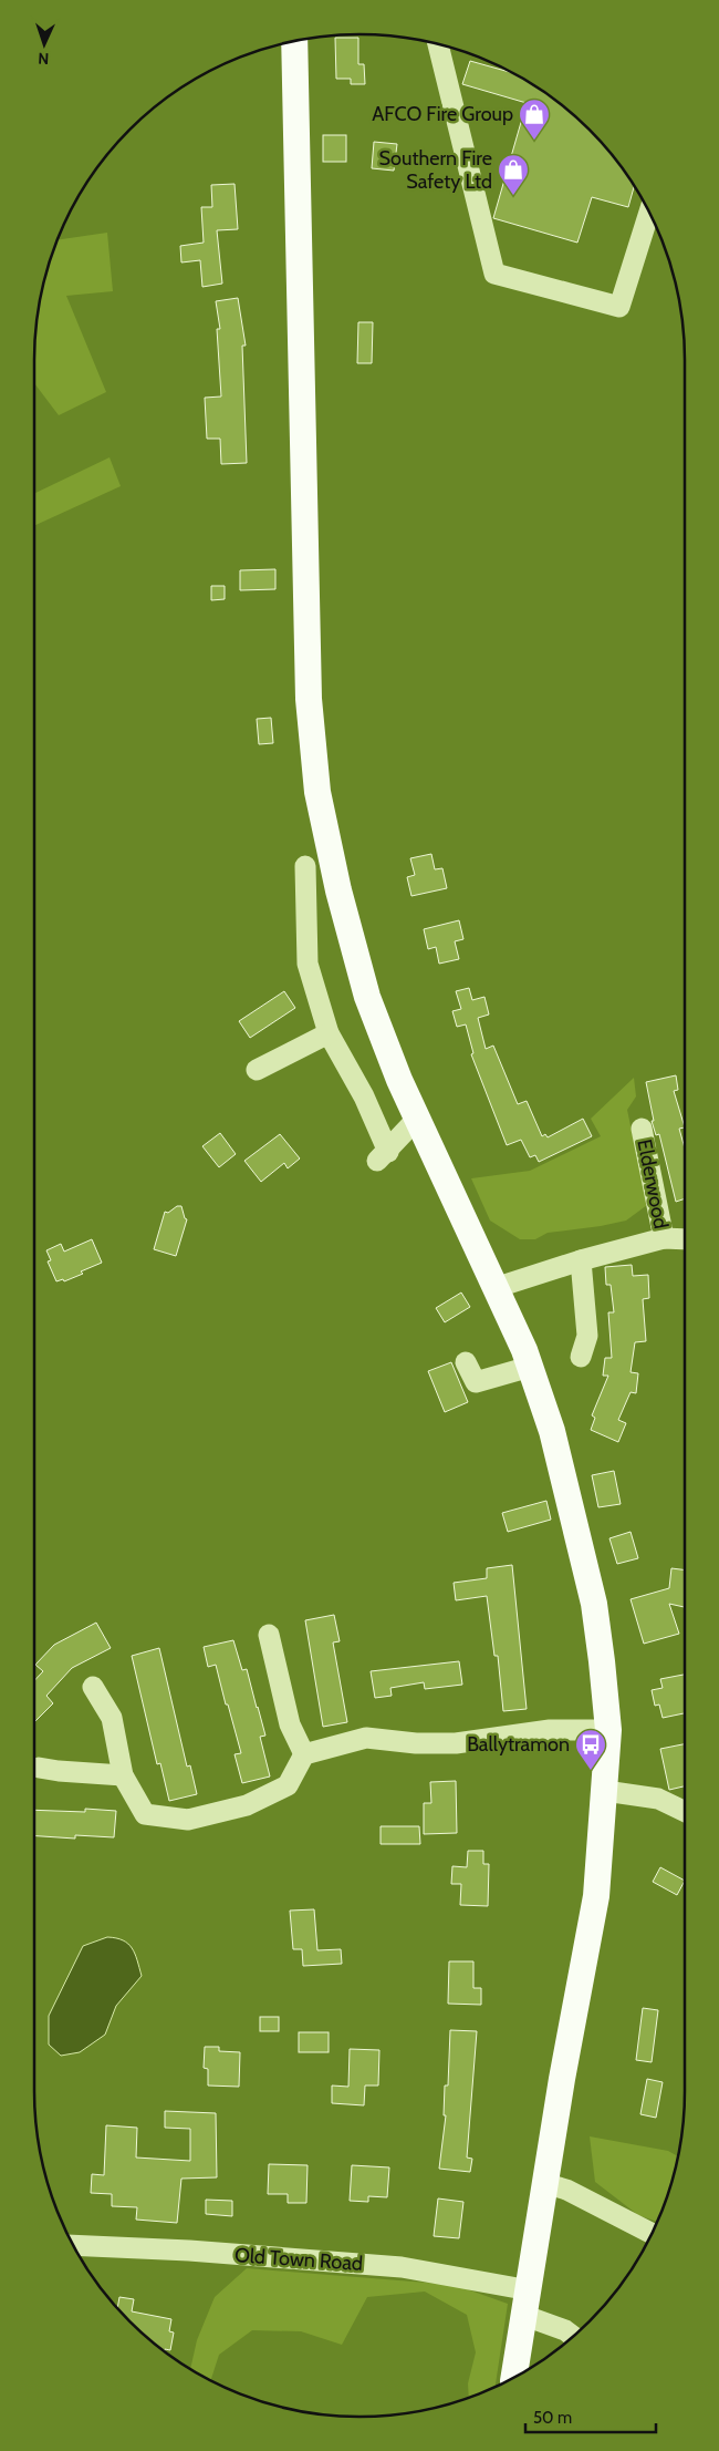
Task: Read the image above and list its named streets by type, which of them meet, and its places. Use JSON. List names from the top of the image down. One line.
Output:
{"streets":{"street":["Elderwood","Old Town Road"]},"places":{"shop":["AFCO Fire Group","Southern Fire Safety Ltd"],"bus stop":["Ballytramon"]},"scale_bar":"50 m","north":"bottom"}
